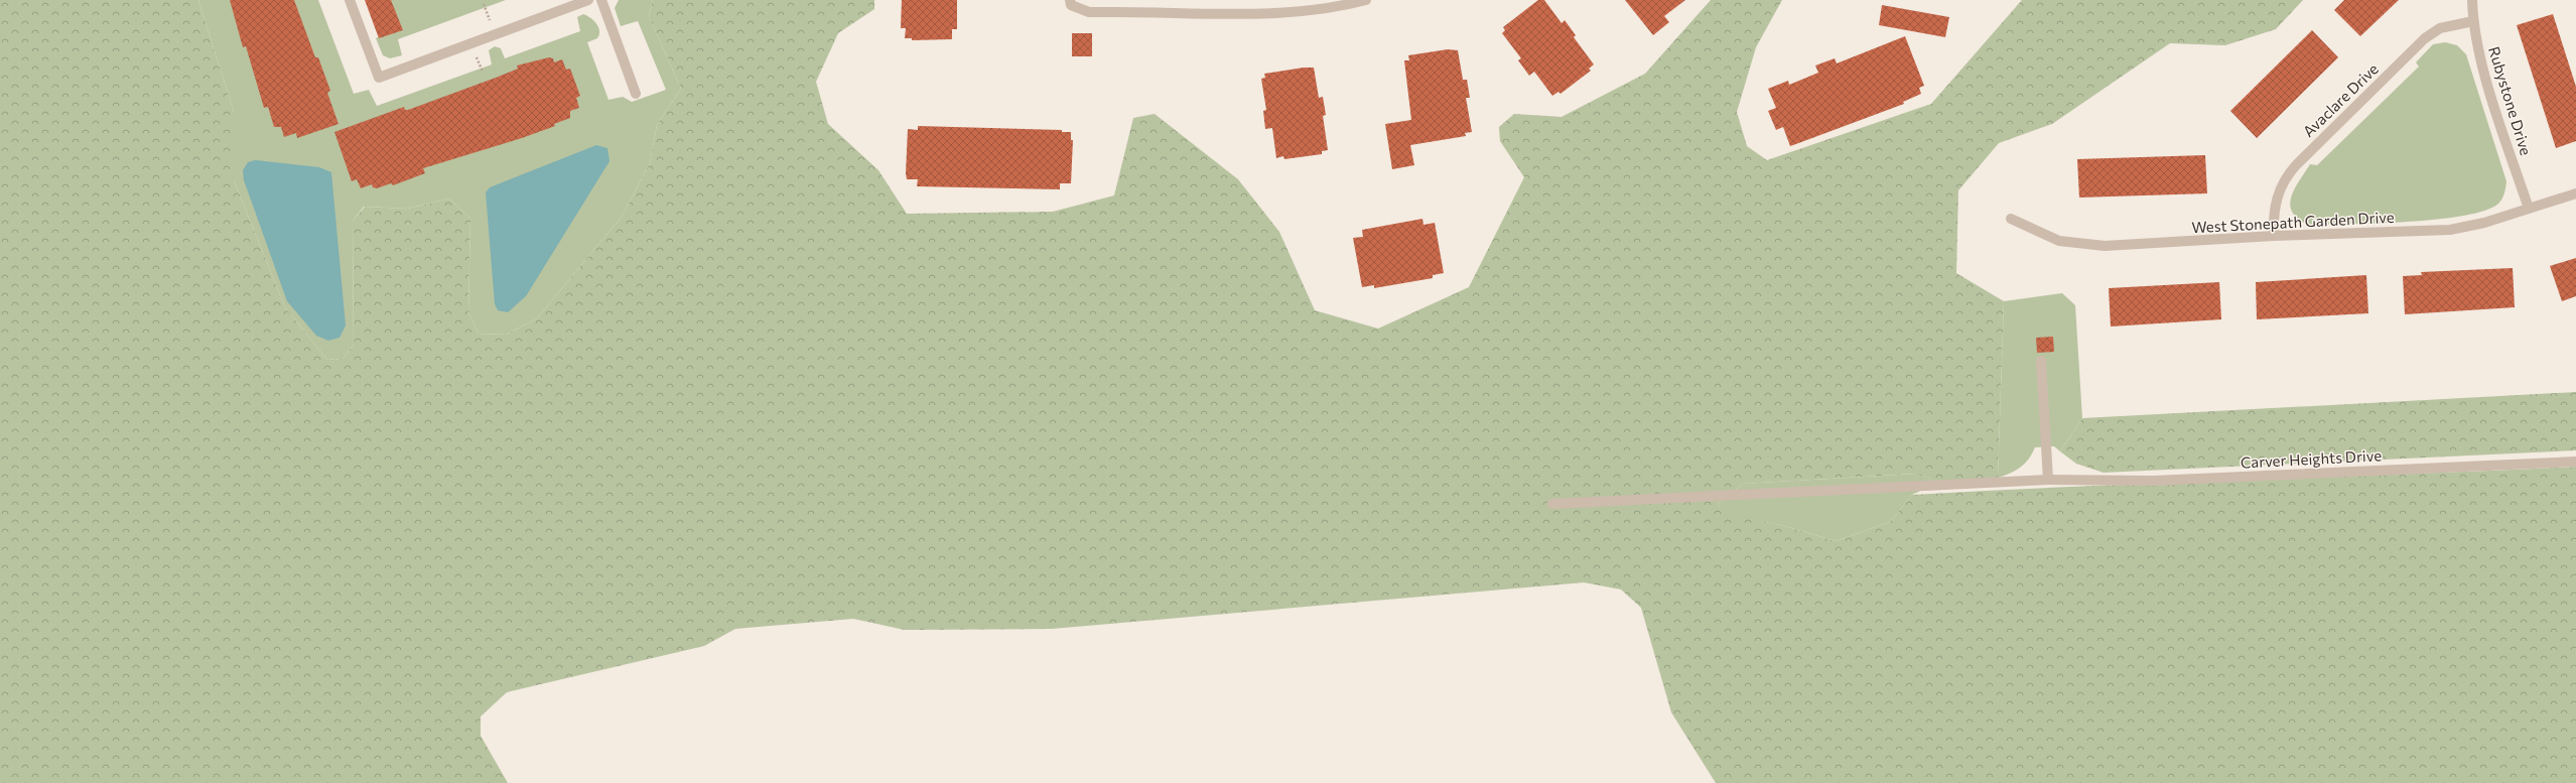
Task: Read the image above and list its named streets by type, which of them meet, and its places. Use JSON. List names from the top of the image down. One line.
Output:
{"streets":{"street":["Avaclare Drive","Rubystone Drive","West Stonepath Garden Drive","Carver Heights Drive"]},"crossings":[["Avaclare Drive","Rubystone Drive"],["Avaclare Drive","West Stonepath Garden Drive"],["Rubystone Drive","West Stonepath Garden Drive"]]}
